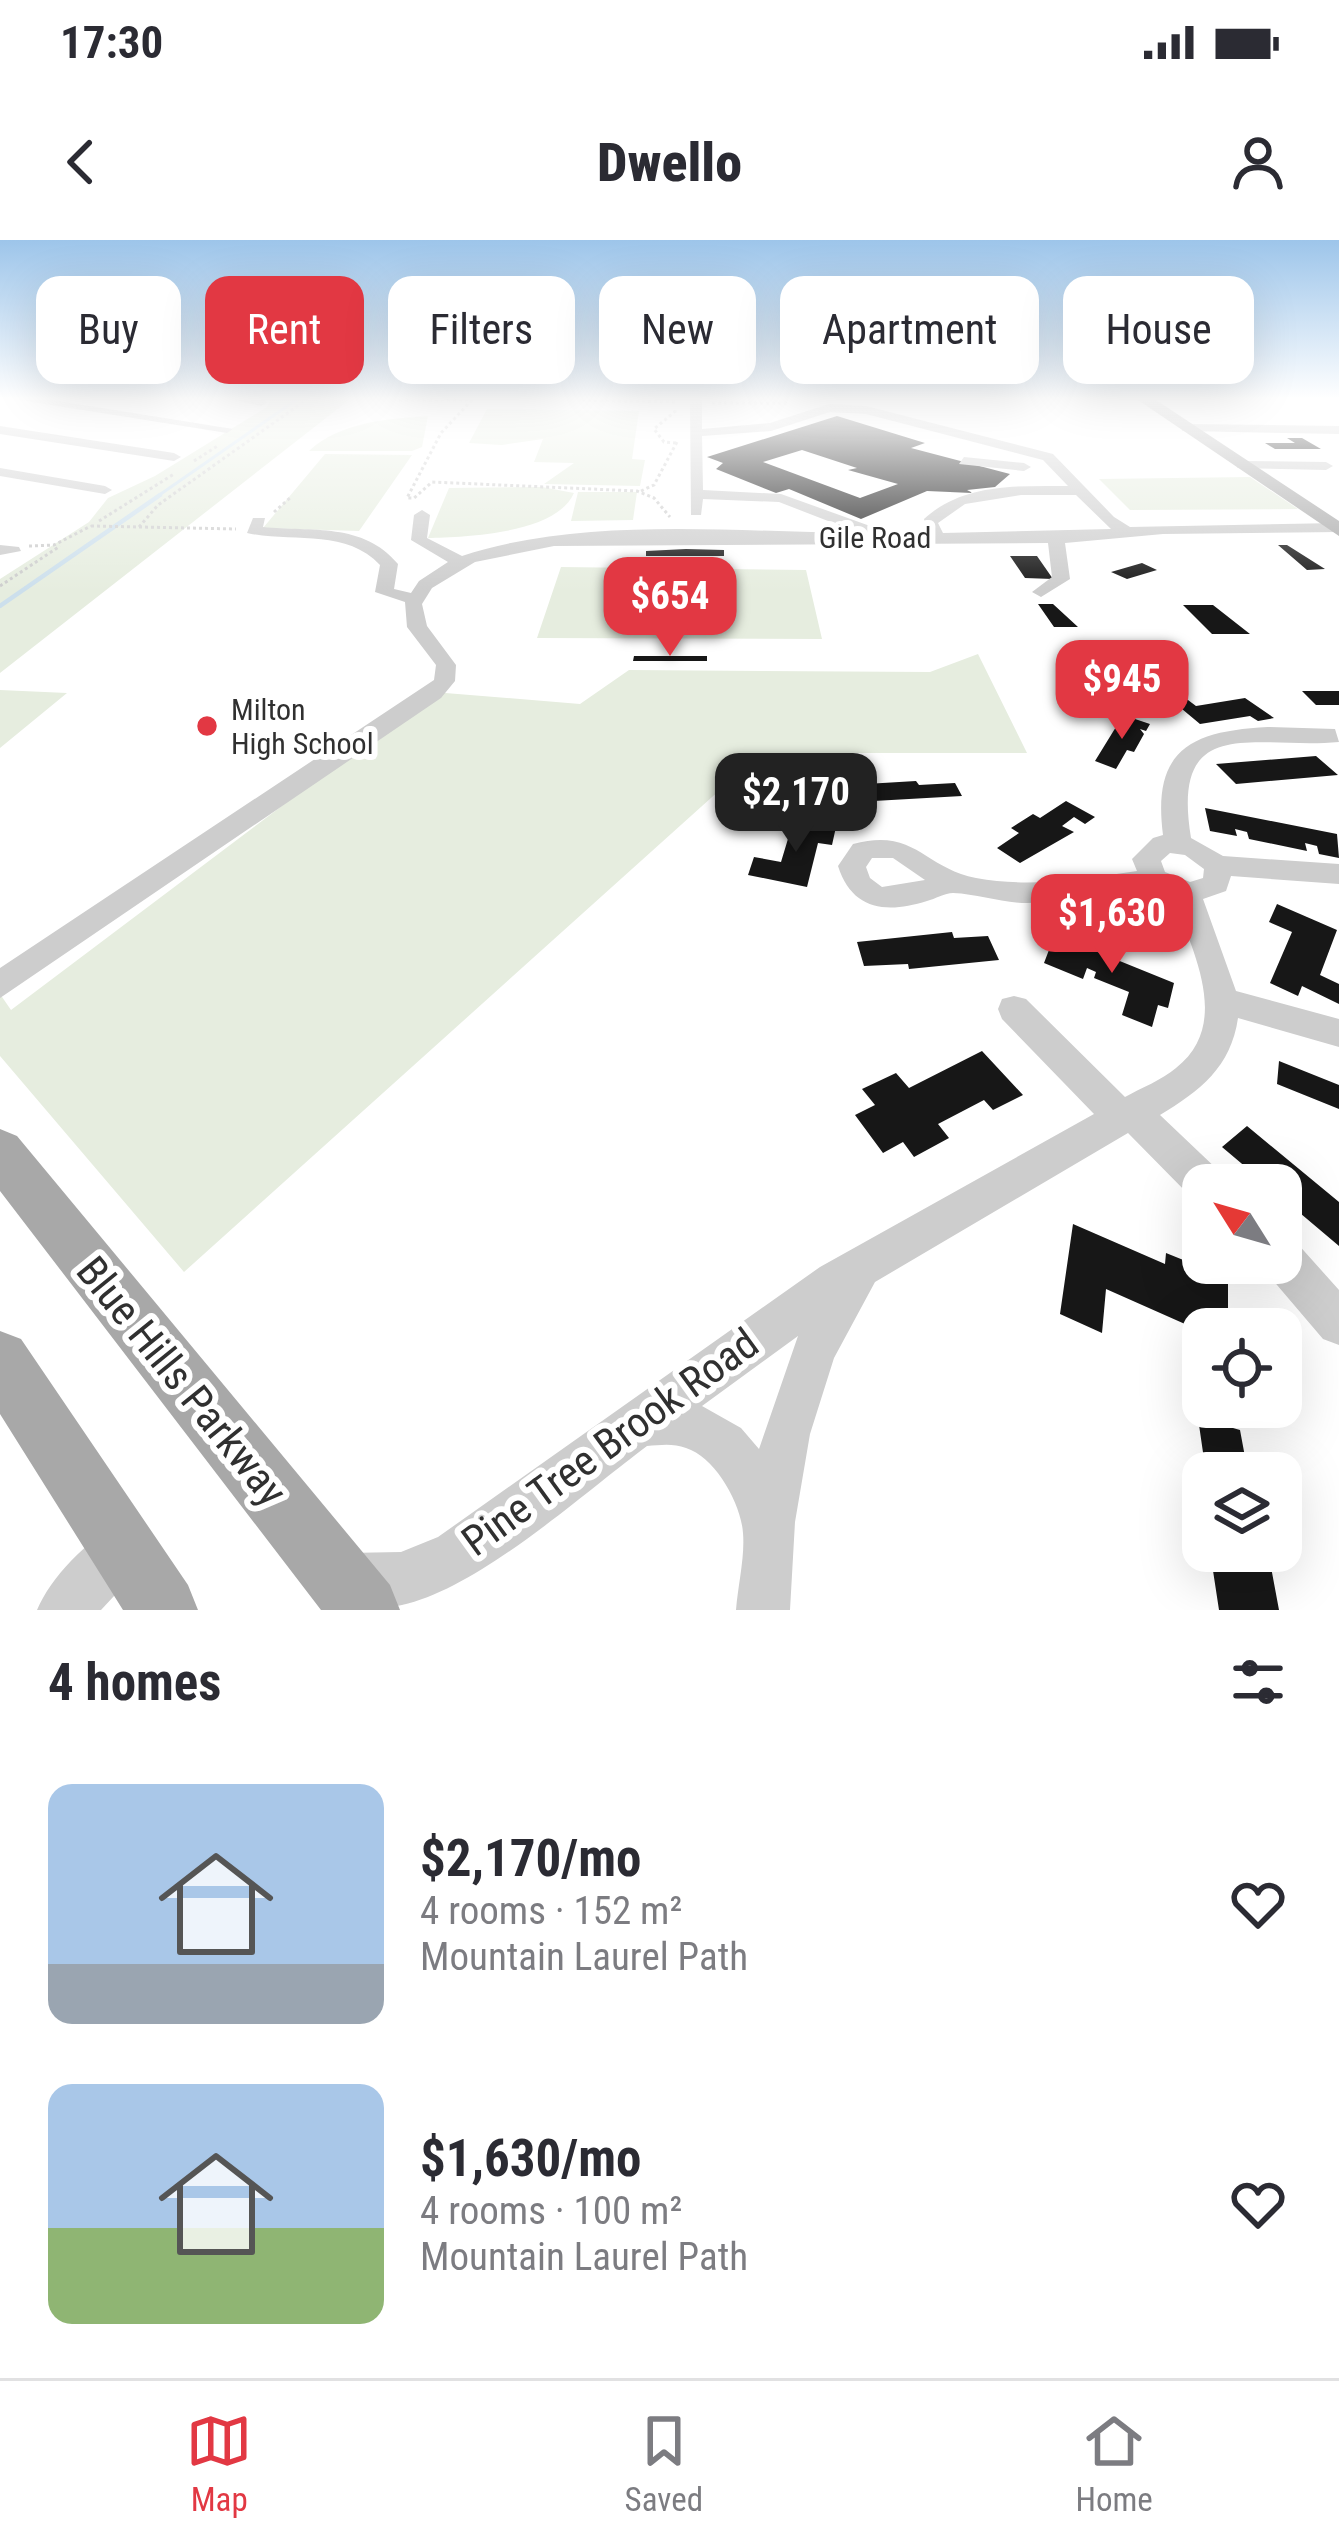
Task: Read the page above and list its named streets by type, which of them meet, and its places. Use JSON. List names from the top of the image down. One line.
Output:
{"streets":{"main road":["Blue Hills Parkway"],"street":["Gile Road","Pine Tree Brook Road"]},"crossings":[["Blue Hills Parkway","Pine Tree Brook Road"]],"places":["Milton High School"],"north":"top left","page":{"status":"17:30","header":"Dwello","chip":["Buy","Rent","Filters","New","Apartment","House"],"price":["$654","$945","$2,170","$1,630"],"heading":"4 homes","list":[{"name":"$2,170/mo","note":"4 rooms · 152 m² · Mountain Laurel Path"},{"name":"$1,630/mo","note":"4 rooms · 100 m² · Mountain Laurel Path"}],"tabs":["Map","Saved","Home"]}}
